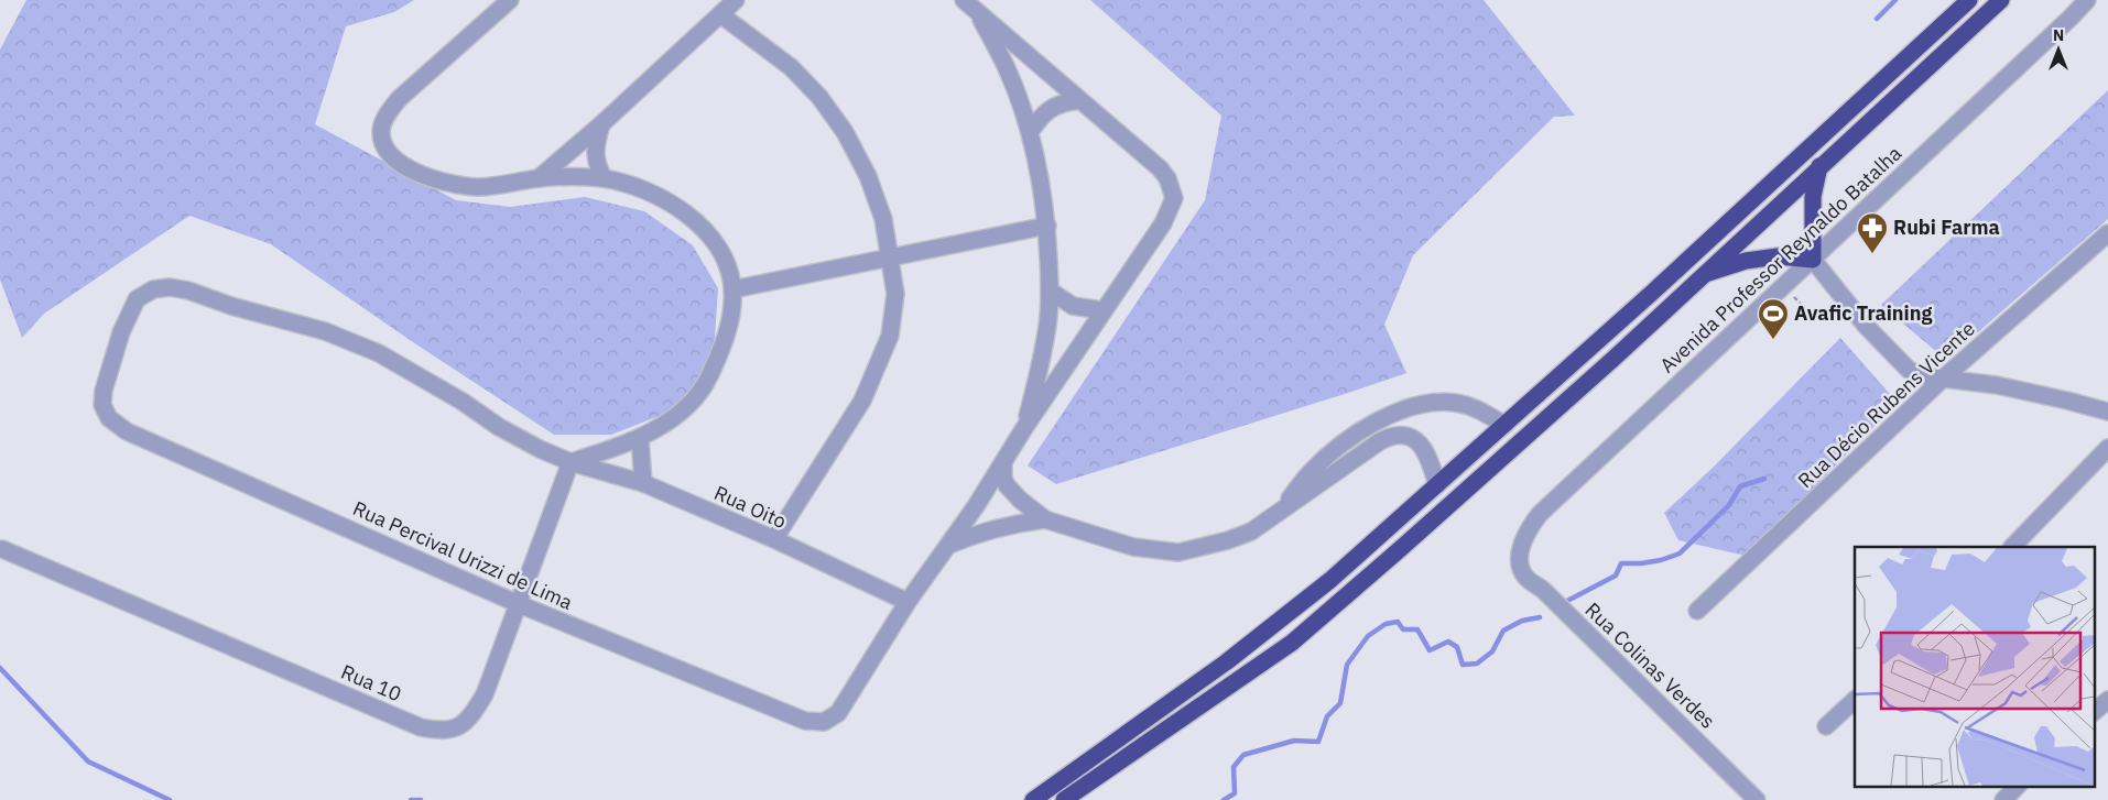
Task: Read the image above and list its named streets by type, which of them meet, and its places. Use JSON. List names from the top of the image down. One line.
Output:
{"streets":{"street":["Avenida Professor Reynaldo Batalha","Rua Décio Rubens Vicente","Rua Oito","Rua Percival Urizzi de Lima","Rua Colinas Verdes","Rua 10"]},"crossings":[["Avenida Professor Reynaldo Batalha","Rua Colinas Verdes"],["Rua Oito","Rua Percival Urizzi de Lima"],["Rua Oito","Rua 10"],["Rua Percival Urizzi de Lima","Rua 10"]],"places":{"pharmacy":["Rubi Farma"],"sports":["Avafic Training"]},"north":"top"}
